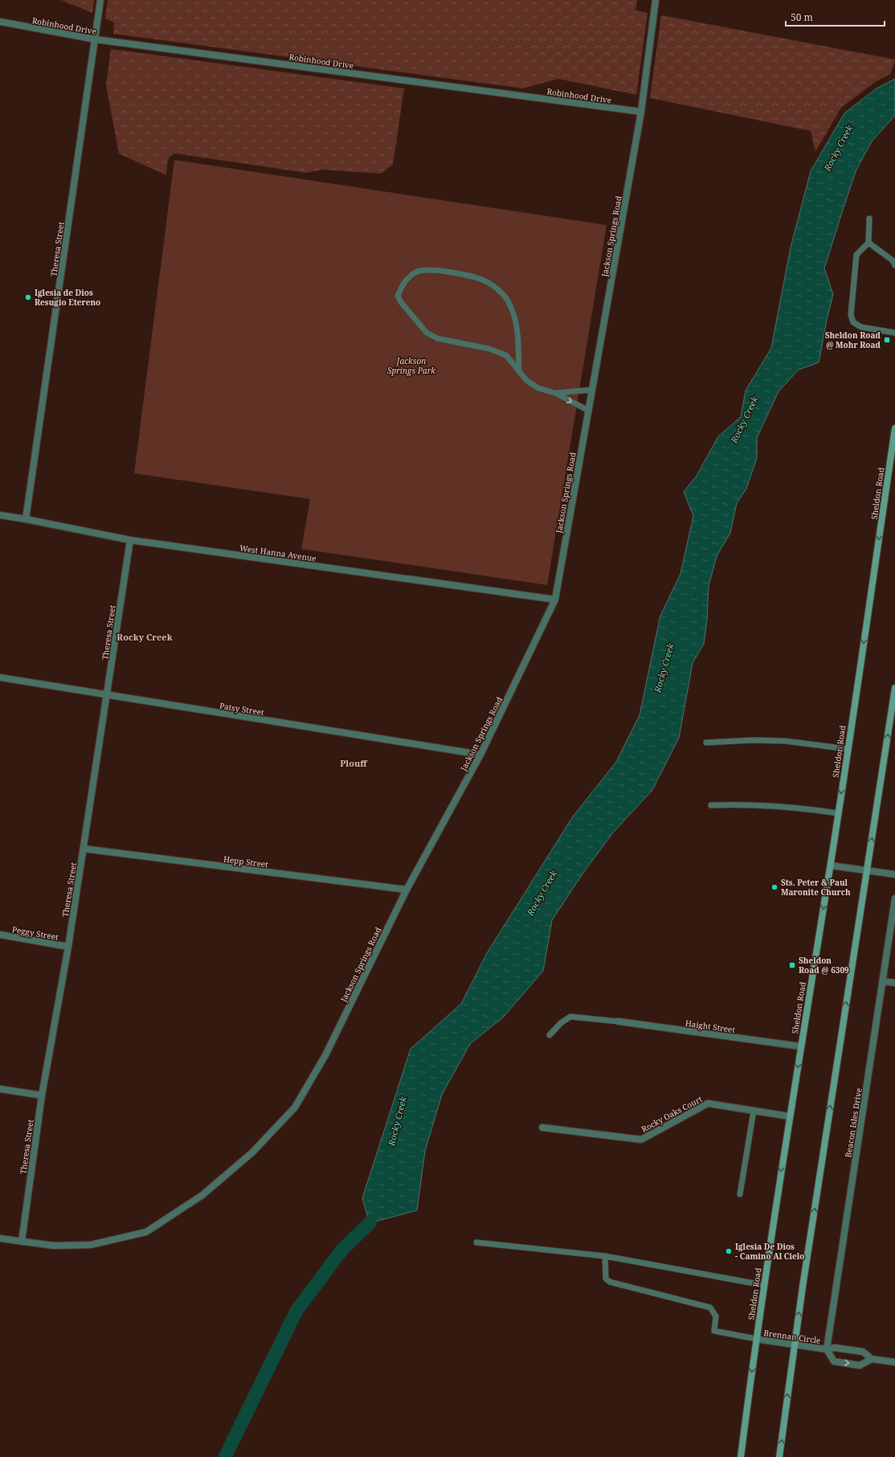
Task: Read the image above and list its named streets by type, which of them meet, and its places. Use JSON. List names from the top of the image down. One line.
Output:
{"streets":{"main road":["Sheldon Road"],"street":["Robinhood Drive","Jackson Springs Road","Theresa Street","West Hanna Avenue","Patsy Street","Hepp Street","Peggy Street","Haight Street","Rocky Oaks Court","Beacon Isles Drive","Brennan Circle"]},"crossings":[["Robinhood Drive","Jackson Springs Road"],["Robinhood Drive","Theresa Street"],["Jackson Springs Road","Theresa Street"],["Jackson Springs Road","West Hanna Avenue"],["Jackson Springs Road","Patsy Street"],["Jackson Springs Road","Hepp Street"],["Theresa Street","West Hanna Avenue"],["Theresa Street","Patsy Street"],["Theresa Street","Hepp Street"],["Theresa Street","Peggy Street"],["Sheldon Road","Haight Street"],["Sheldon Road","Rocky Oaks Court"],["Sheldon Road","Brennan Circle"],["Beacon Isles Drive","Brennan Circle"]],"districts":["Rocky Creek","Plouff"],"water":["Rocky Creek"],"parks":["Jackson Springs Park"],"places":{"other":["Iglesia de Dios Resugio Etereno","Sts. Peter & Paul Maronite Church","Iglesia De Dios - Camino Al Cielo"],"transit":["Sheldon Road @ Mohr Road","Sheldon Road @ 6309"]},"scale_bar":"50 m"}
